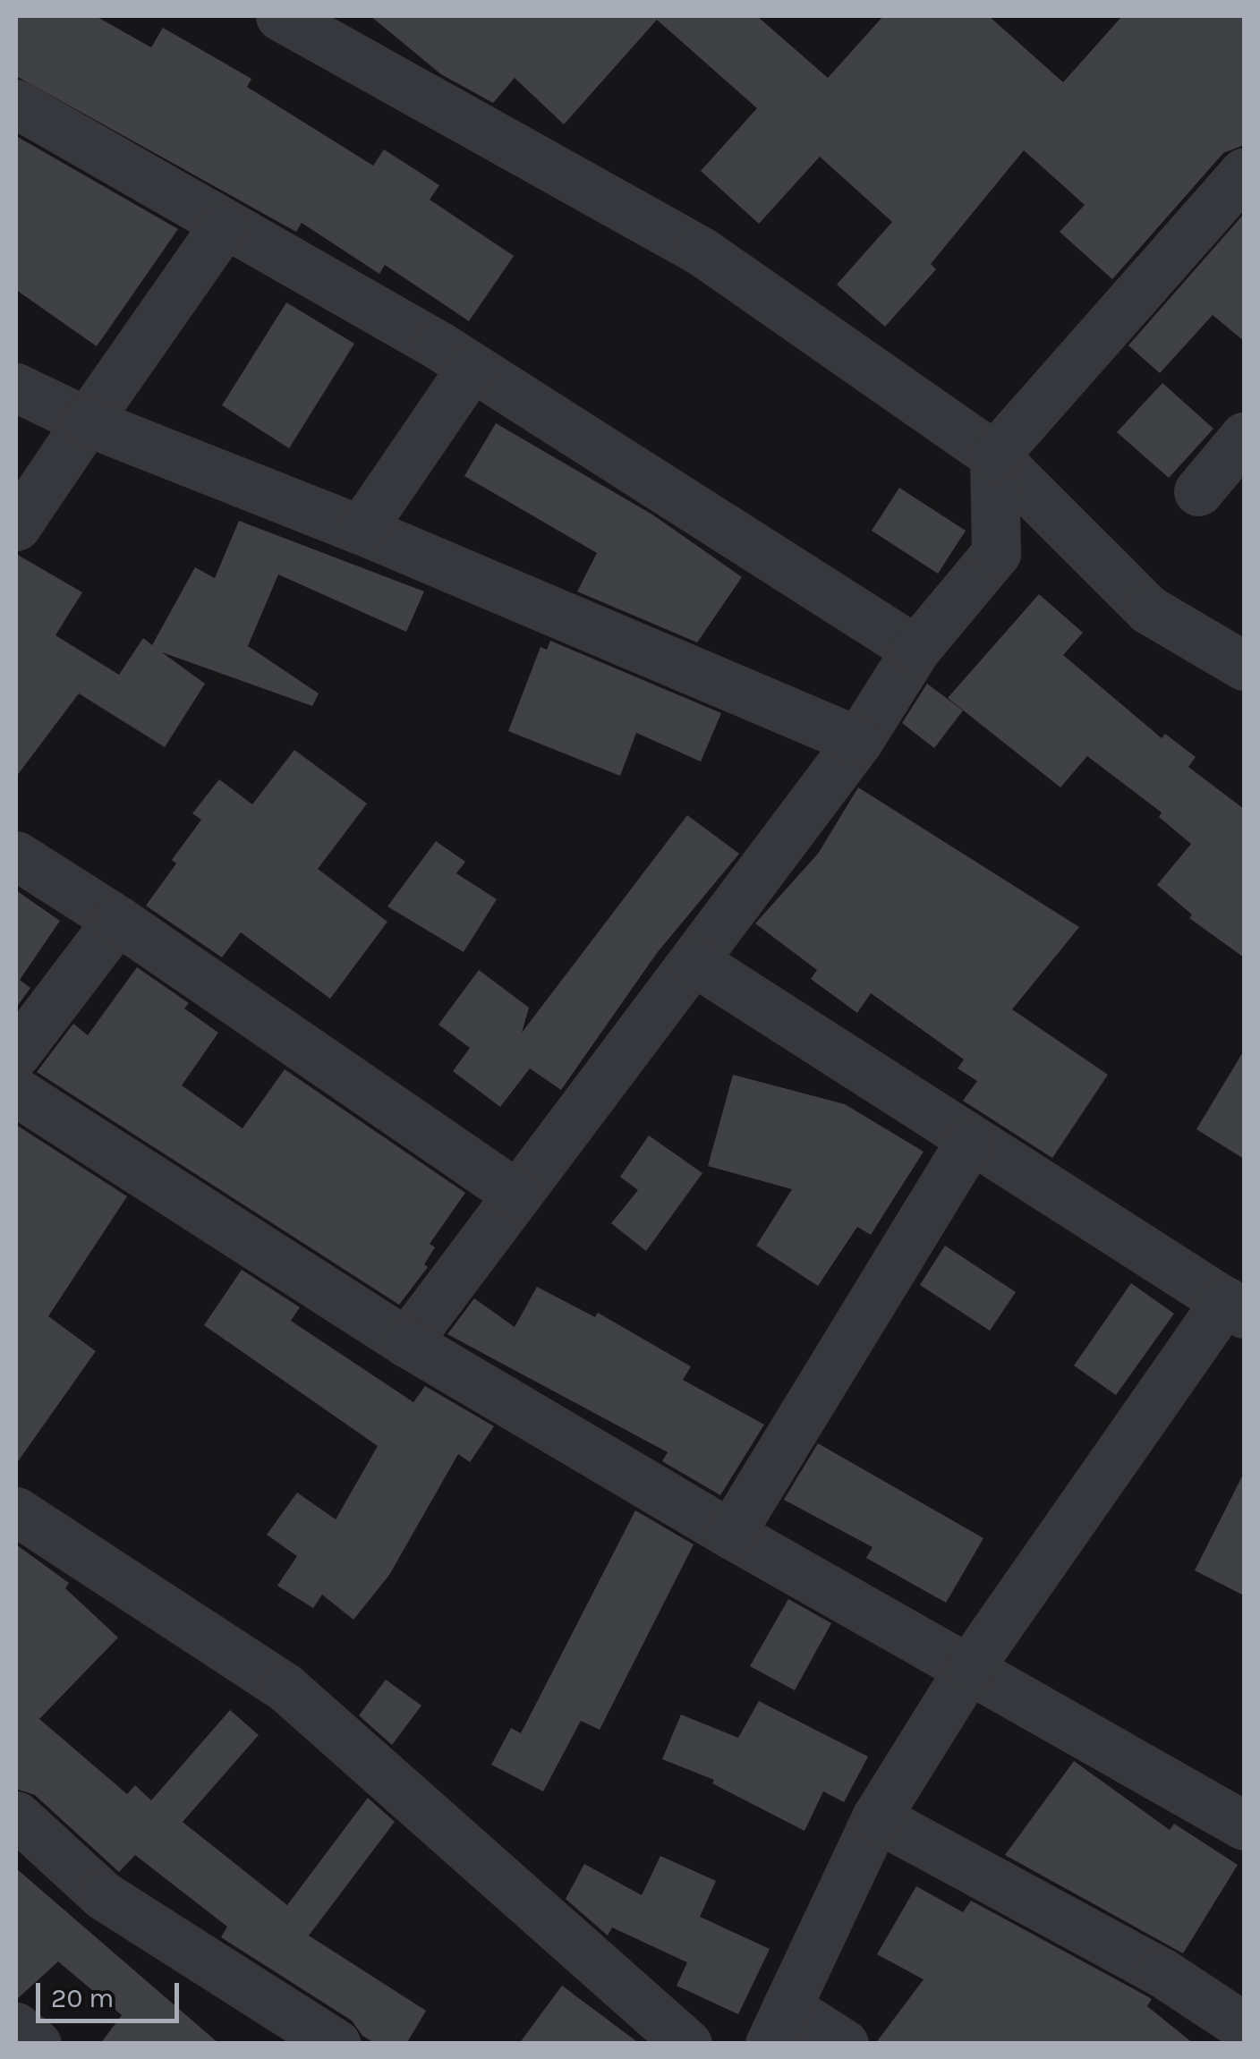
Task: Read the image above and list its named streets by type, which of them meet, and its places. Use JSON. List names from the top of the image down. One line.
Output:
{"scale_bar":"20 m"}
